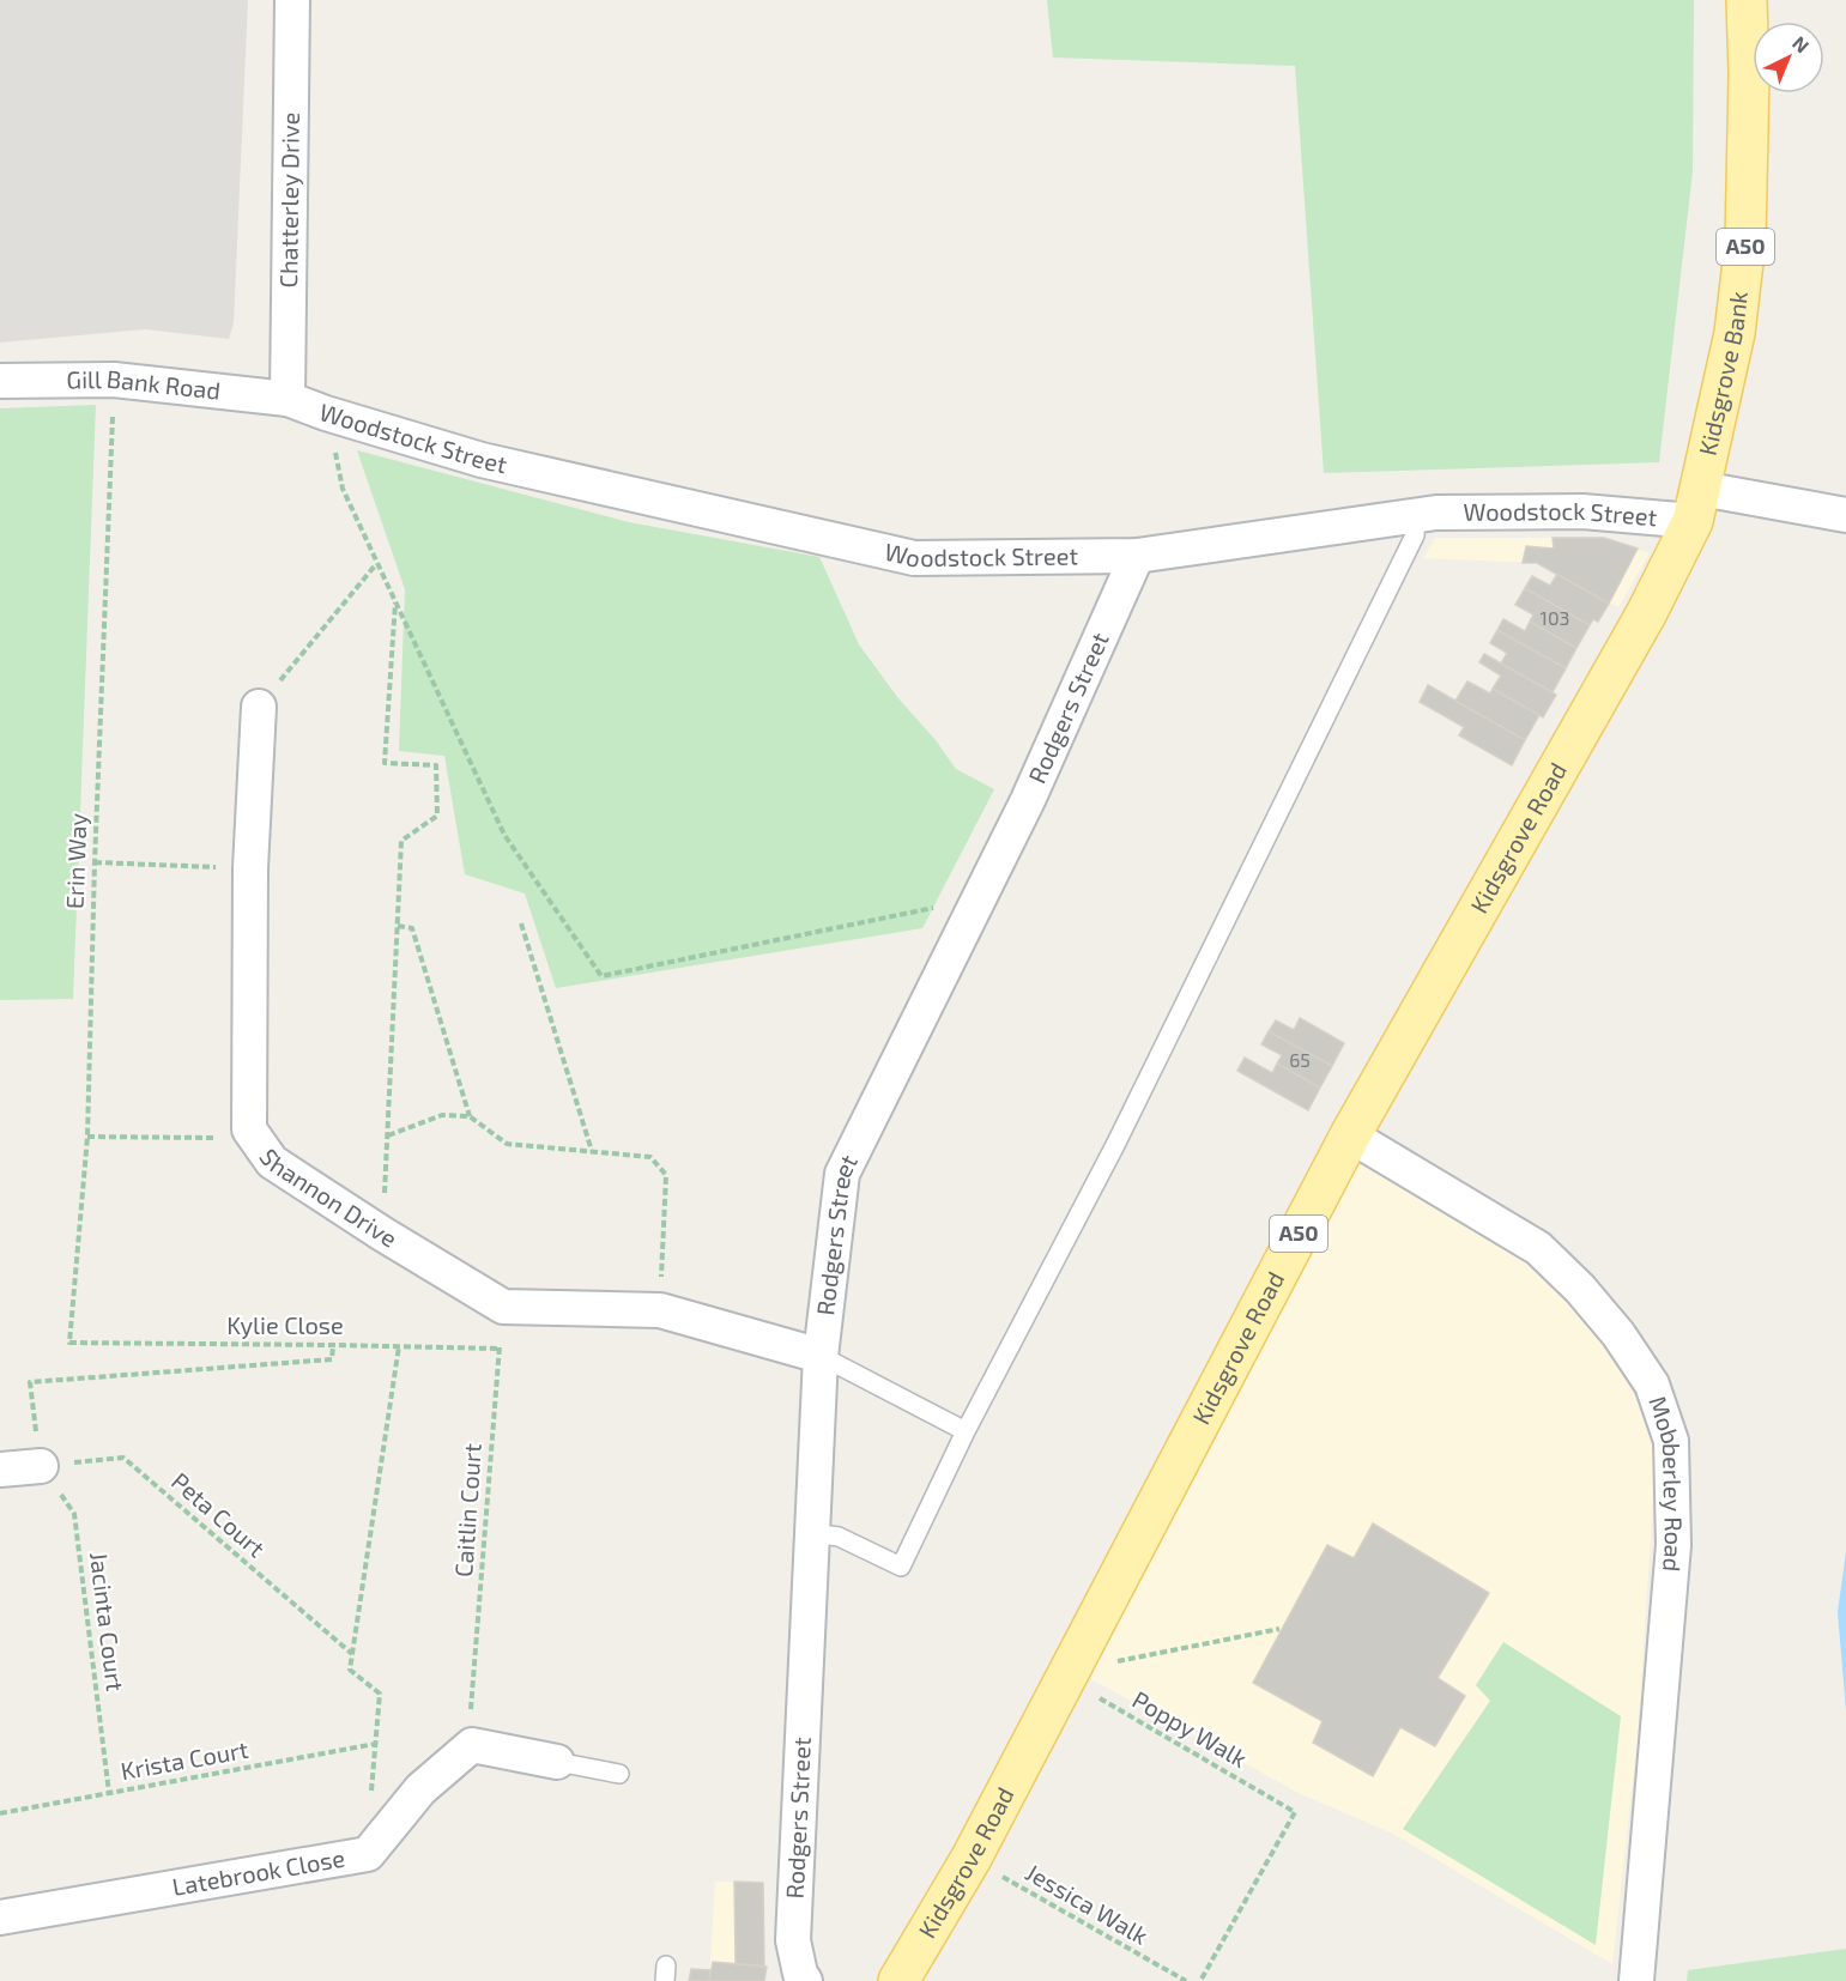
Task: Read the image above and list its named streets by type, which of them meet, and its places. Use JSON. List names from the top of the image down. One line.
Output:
{"streets":{"main road":["A50","Kidsgrove Bank","Kidsgrove Road"],"street":["Chatterley Drive","Gill Bank Road","Woodstock Street","Rodgers Street","Shannon Drive","Mobberley Road","Latebrook Close"],"path":["Erin Way","Kylie Close","Caitlin Court","Peta Court","Jacinta Court","Poppy Walk","Krista Court","Jessica Walk"]},"crossings":[["Chatterley Drive","Gill Bank Road"],["Chatterley Drive","Woodstock Street"],["Kidsgrove Bank","Woodstock Street"],["Kidsgrove Bank","Kidsgrove Road"],["Gill Bank Road","Woodstock Street"],["Gill Bank Road","Erin Way"],["Woodstock Street","Rodgers Street"],["Woodstock Street","Kidsgrove Road"],["Rodgers Street","Shannon Drive"],["Kidsgrove Road","Mobberley Road"],["Kidsgrove Road","Poppy Walk"],["Kidsgrove Road","Jessica Walk"],["Erin Way","Kylie Close"],["Shannon Drive","Caitlin Court"],["Kylie Close","Caitlin Court"],["Caitlin Court","Latebrook Close"],["Peta Court","Jacinta Court"],["Jacinta Court","Krista Court"]],"house_numbers":["103","65"],"north":"top right"}
